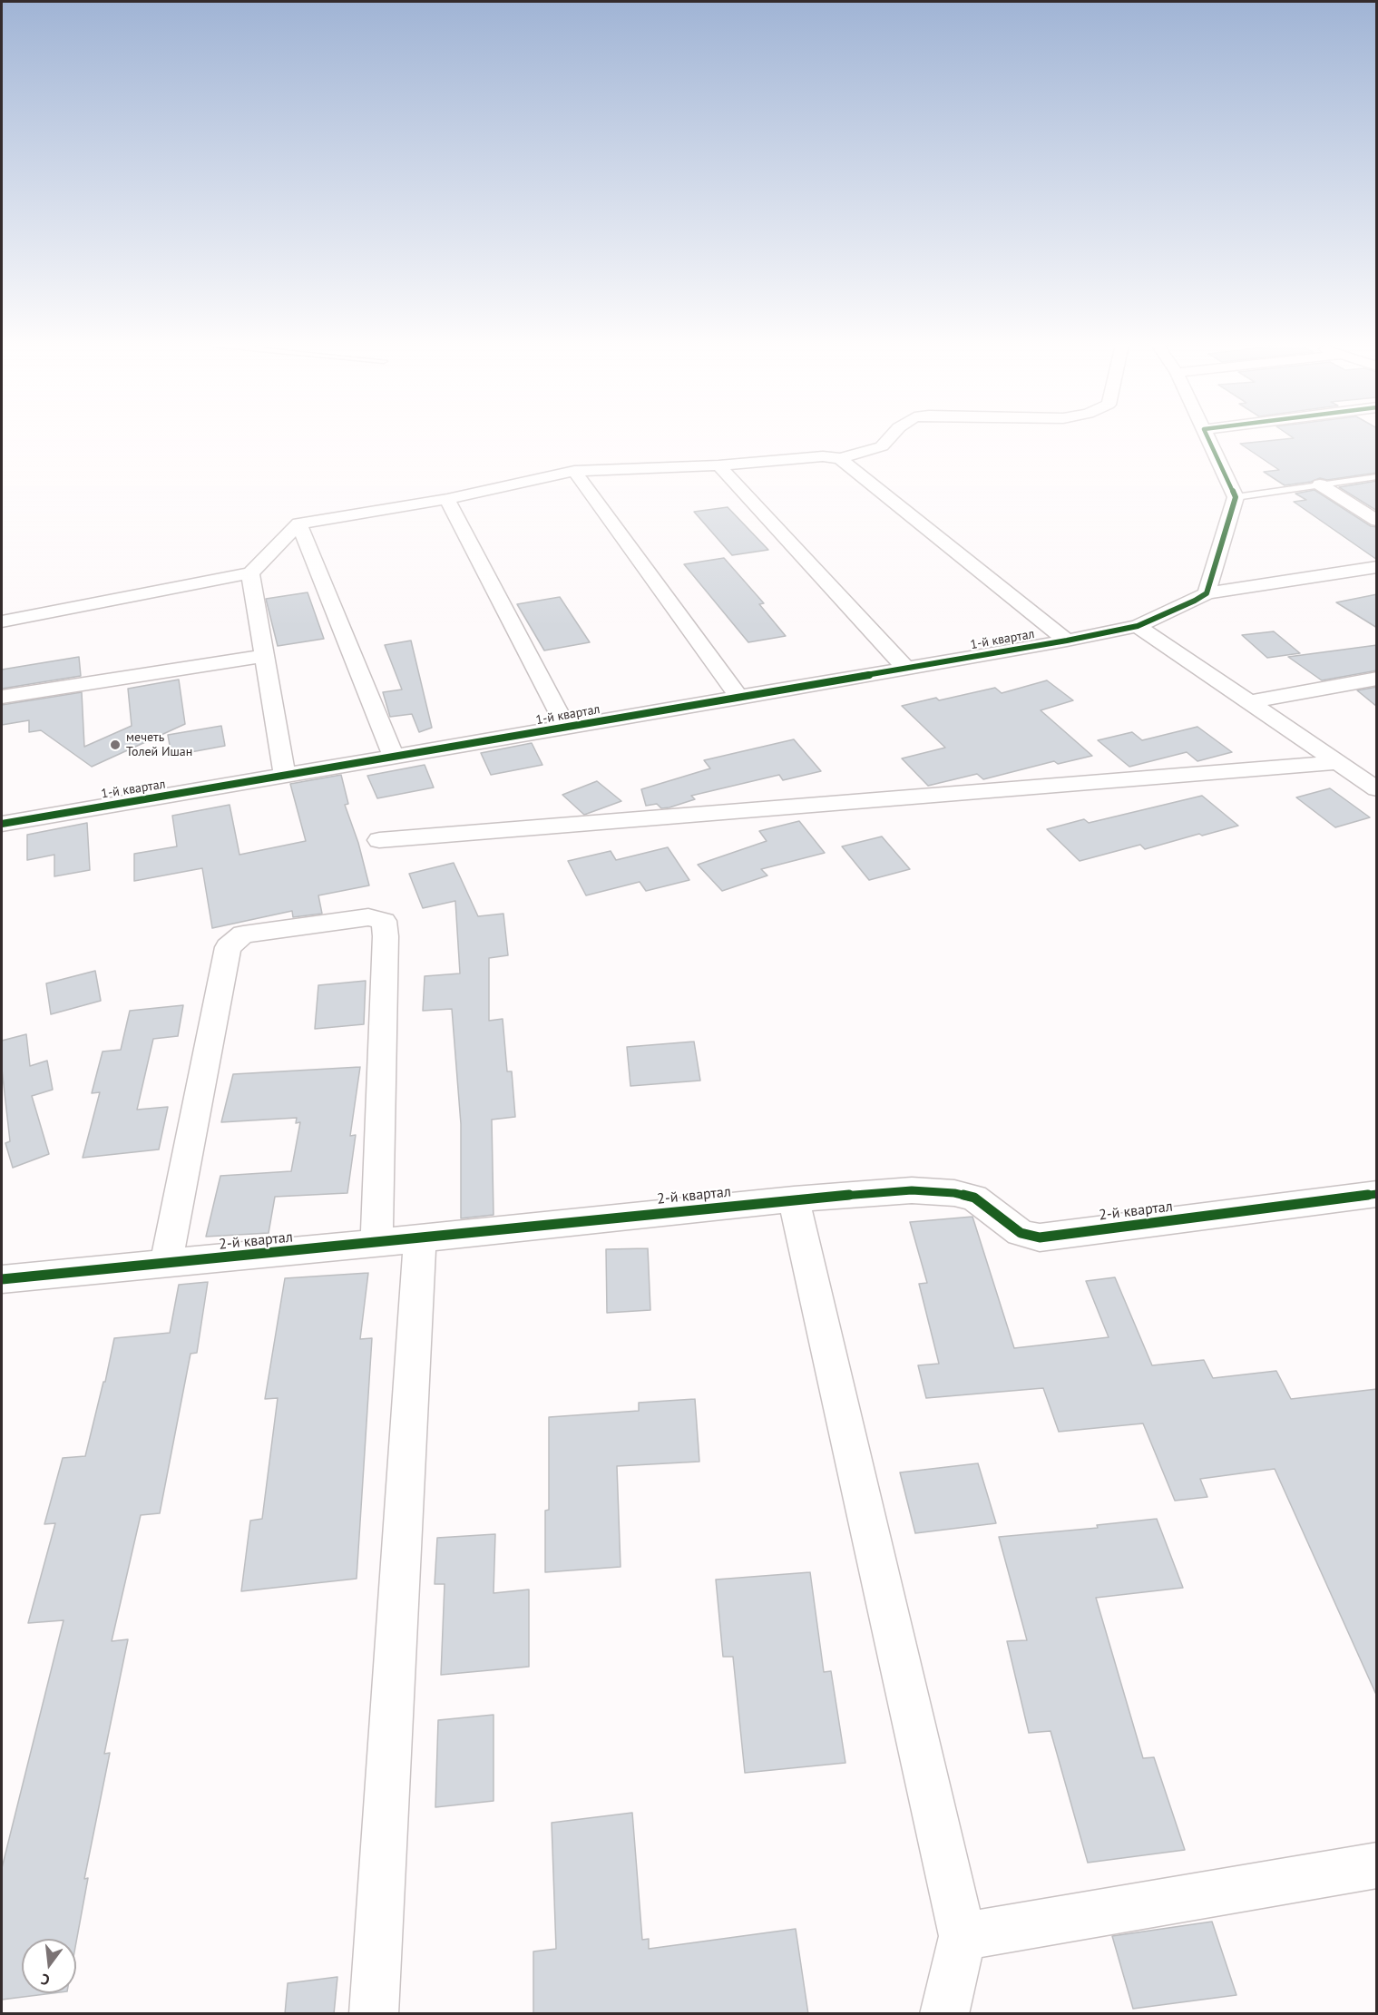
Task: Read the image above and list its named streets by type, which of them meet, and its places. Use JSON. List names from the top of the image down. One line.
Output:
{"streets":{"street":["1-й квартал","2-й квартал"]},"places":["мечеть Толей Ишан"],"north":"bottom"}
